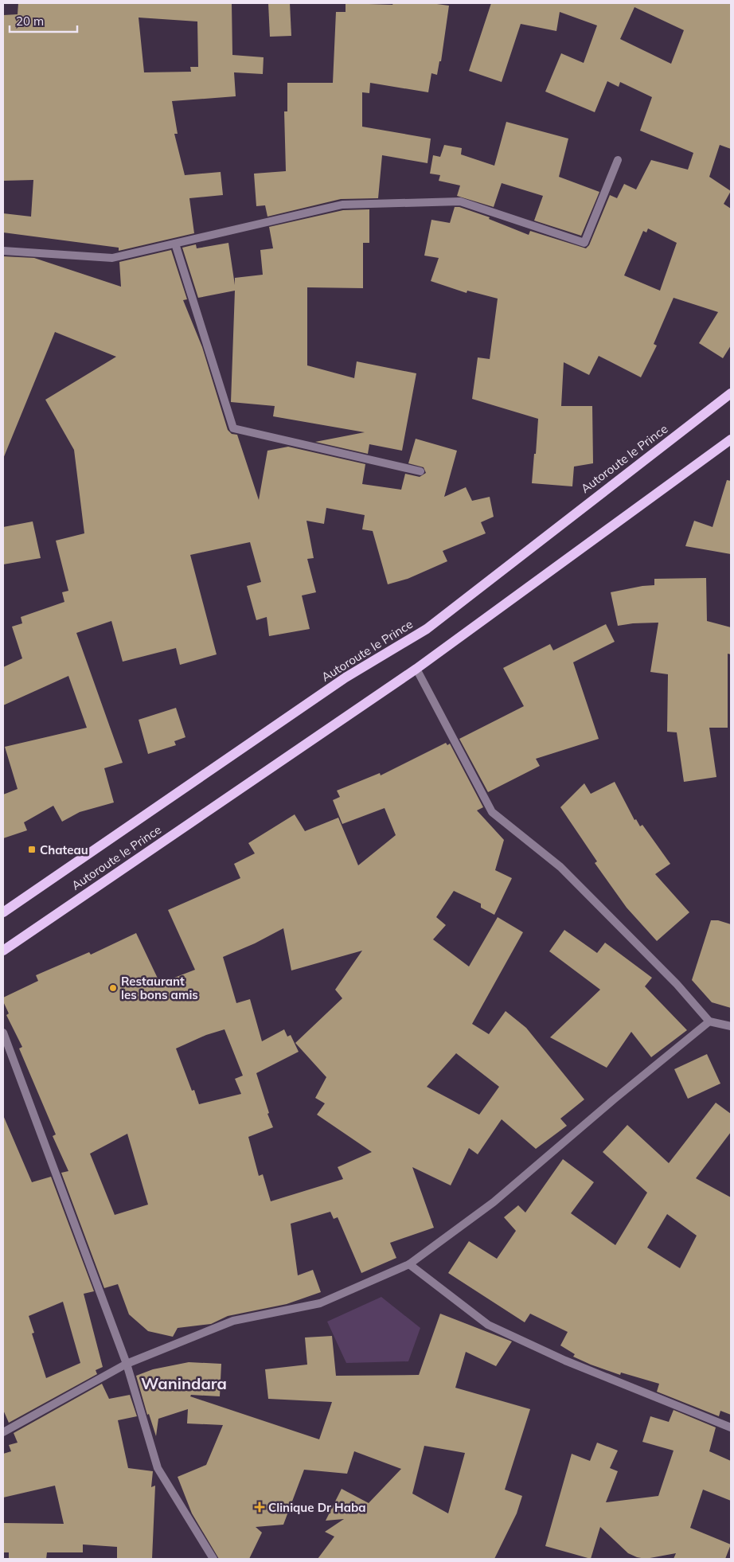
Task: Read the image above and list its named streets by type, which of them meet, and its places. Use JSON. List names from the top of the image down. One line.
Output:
{"streets":{"main road":["Autoroute le Prince"]},"districts":["Wanindara"],"places":{"transit":["Chateau"],"other":["Restaurant les bons amis"],"health":["Clinique Dr Haba"]},"scale_bar":"20 m"}
